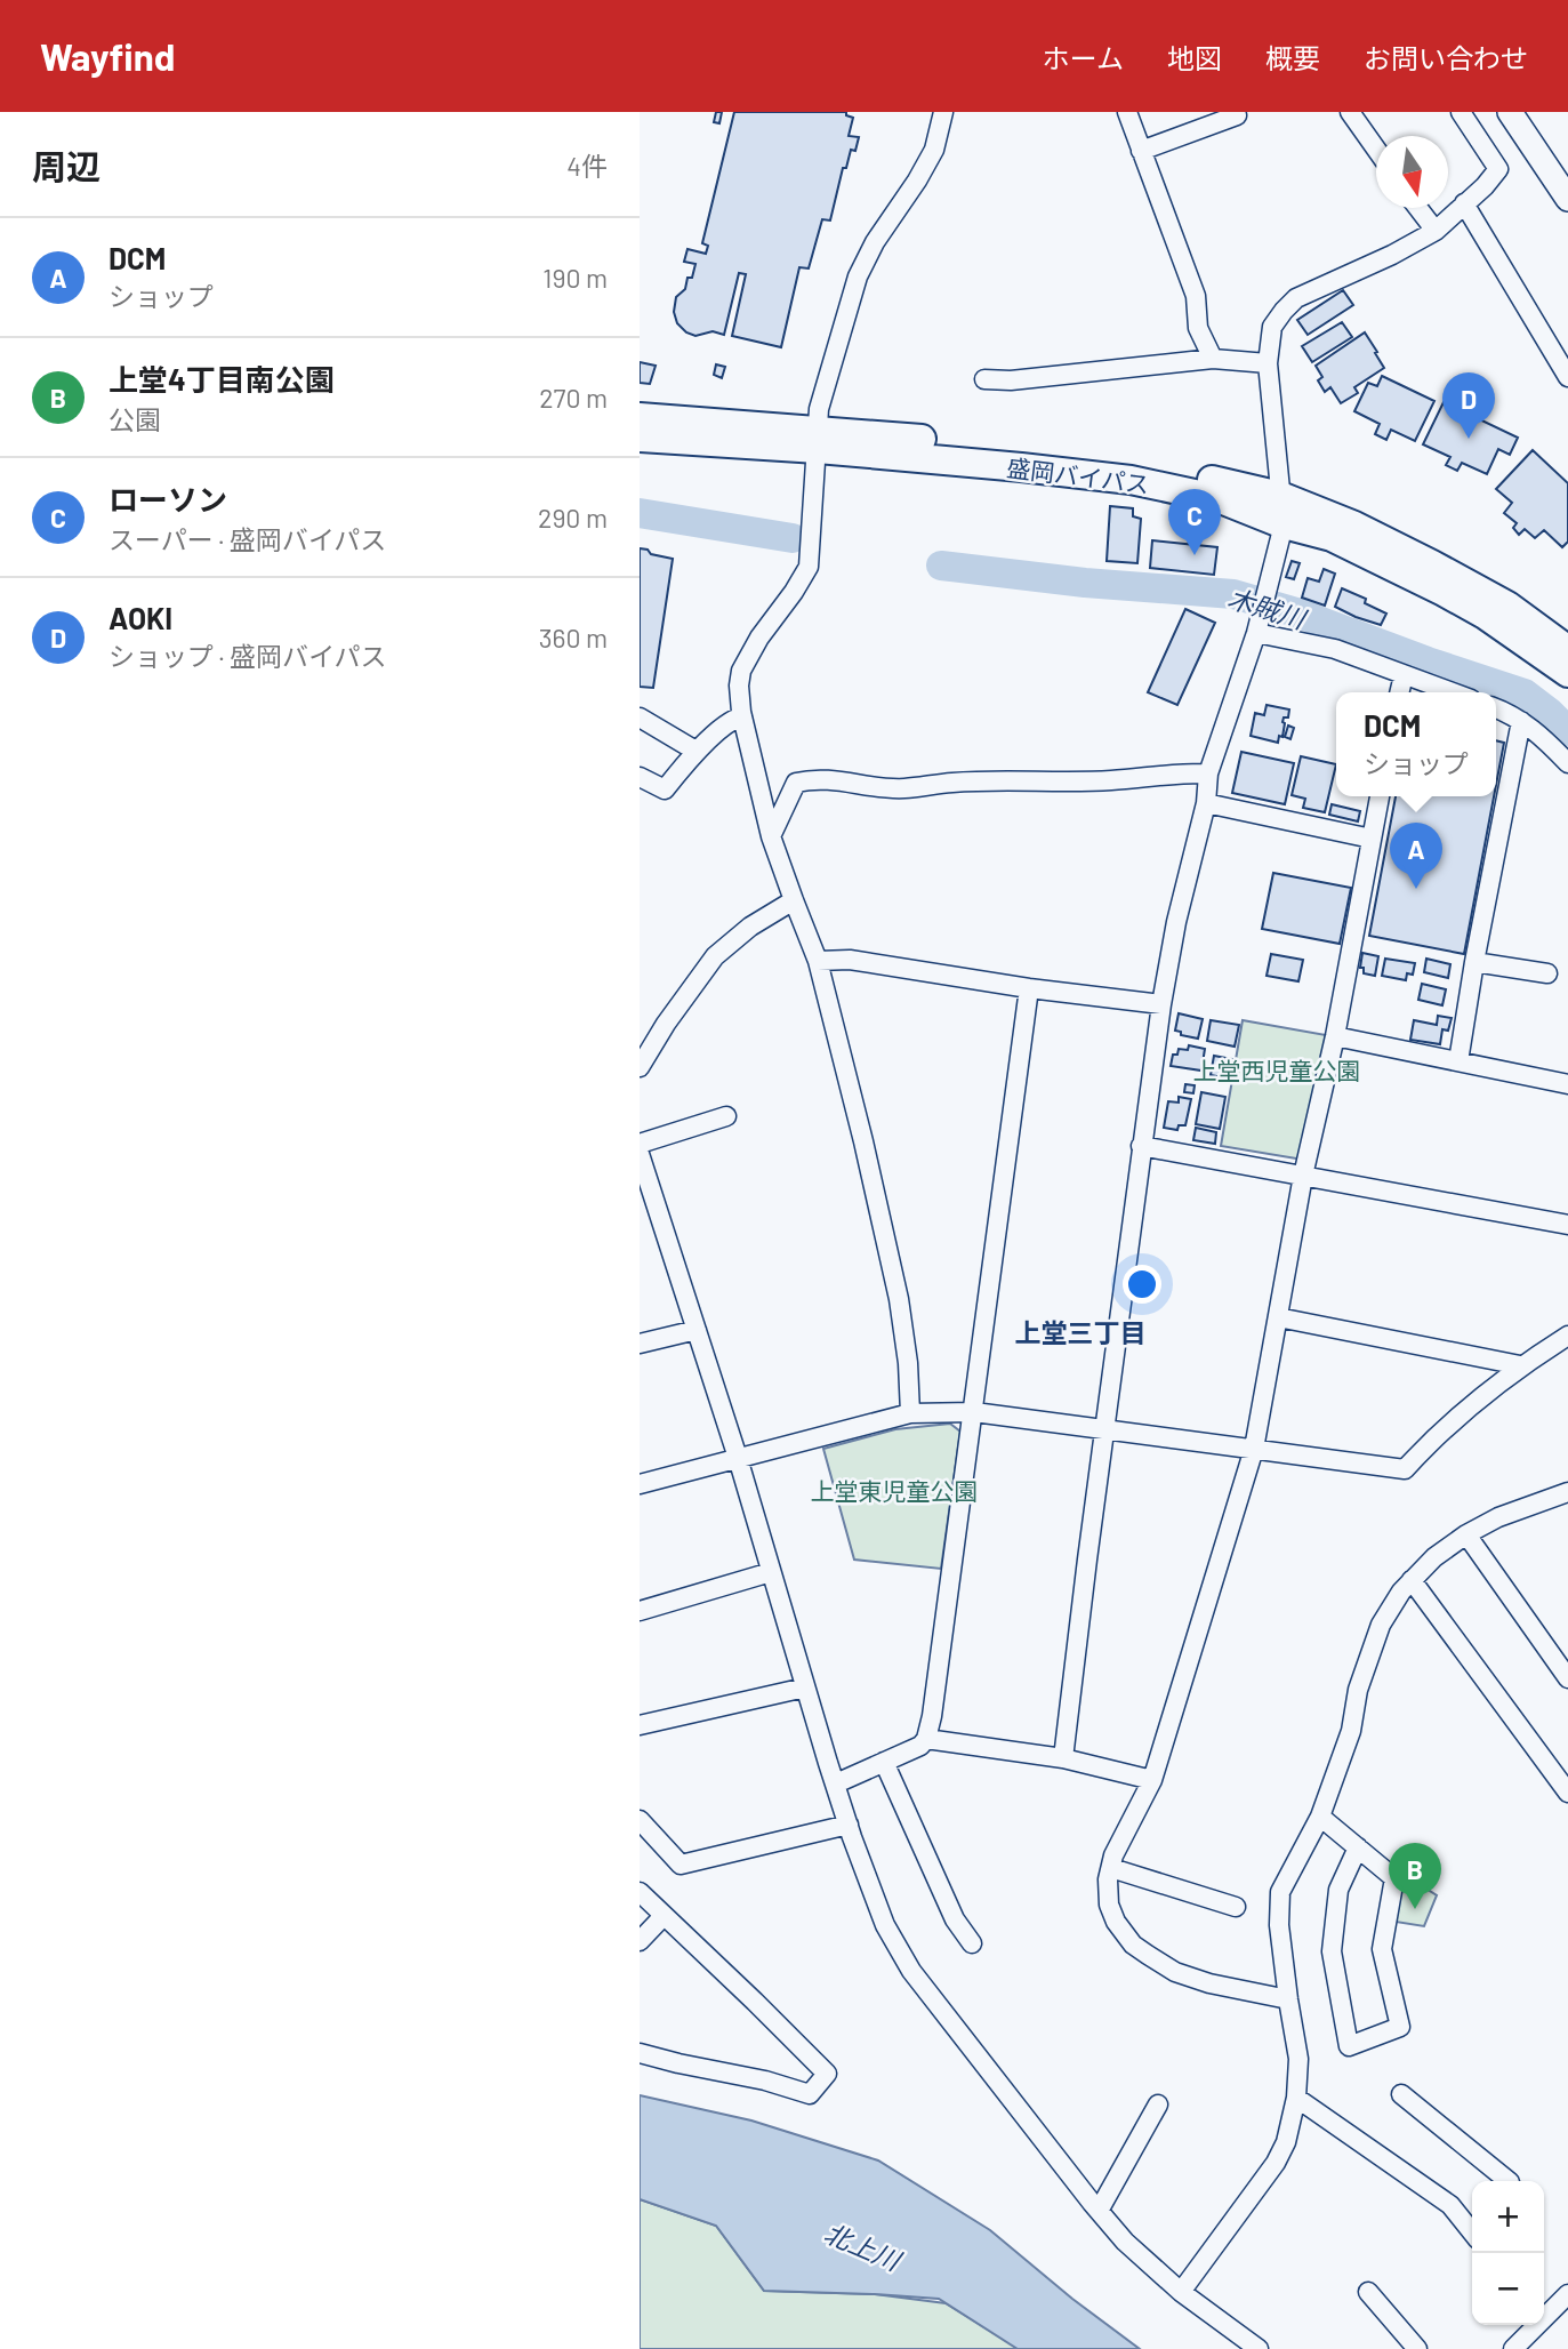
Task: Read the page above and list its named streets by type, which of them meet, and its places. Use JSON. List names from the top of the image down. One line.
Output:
{"streets":{"highway":["盛岡バイパス"]},"districts":["上堂三丁目"],"water":["木賊川","北上川"],"parks":["上堂西児童公園","上堂東児童公園"],"north":"bottom","page":{"header":"Wayfind","nav":["ホーム","地図","概要","お問い合わせ"],"heading":["周辺","4件"],"list":[{"mark":"A","name":"DCM","note":"ショップ","value":"190 m"},{"mark":"B","name":"上堂4丁目南公園","note":"公園","value":"270 m"},{"mark":"C","name":"ローソン","note":"スーパー · 盛岡バイパス","value":"290 m"},{"mark":"D","name":"AOKI","note":"ショップ · 盛岡バイパス","value":"360 m"}],"pins":["D","C","A","B"],"popup":["DCM","ショップ"],"map_buttons":["+","−"]}}
